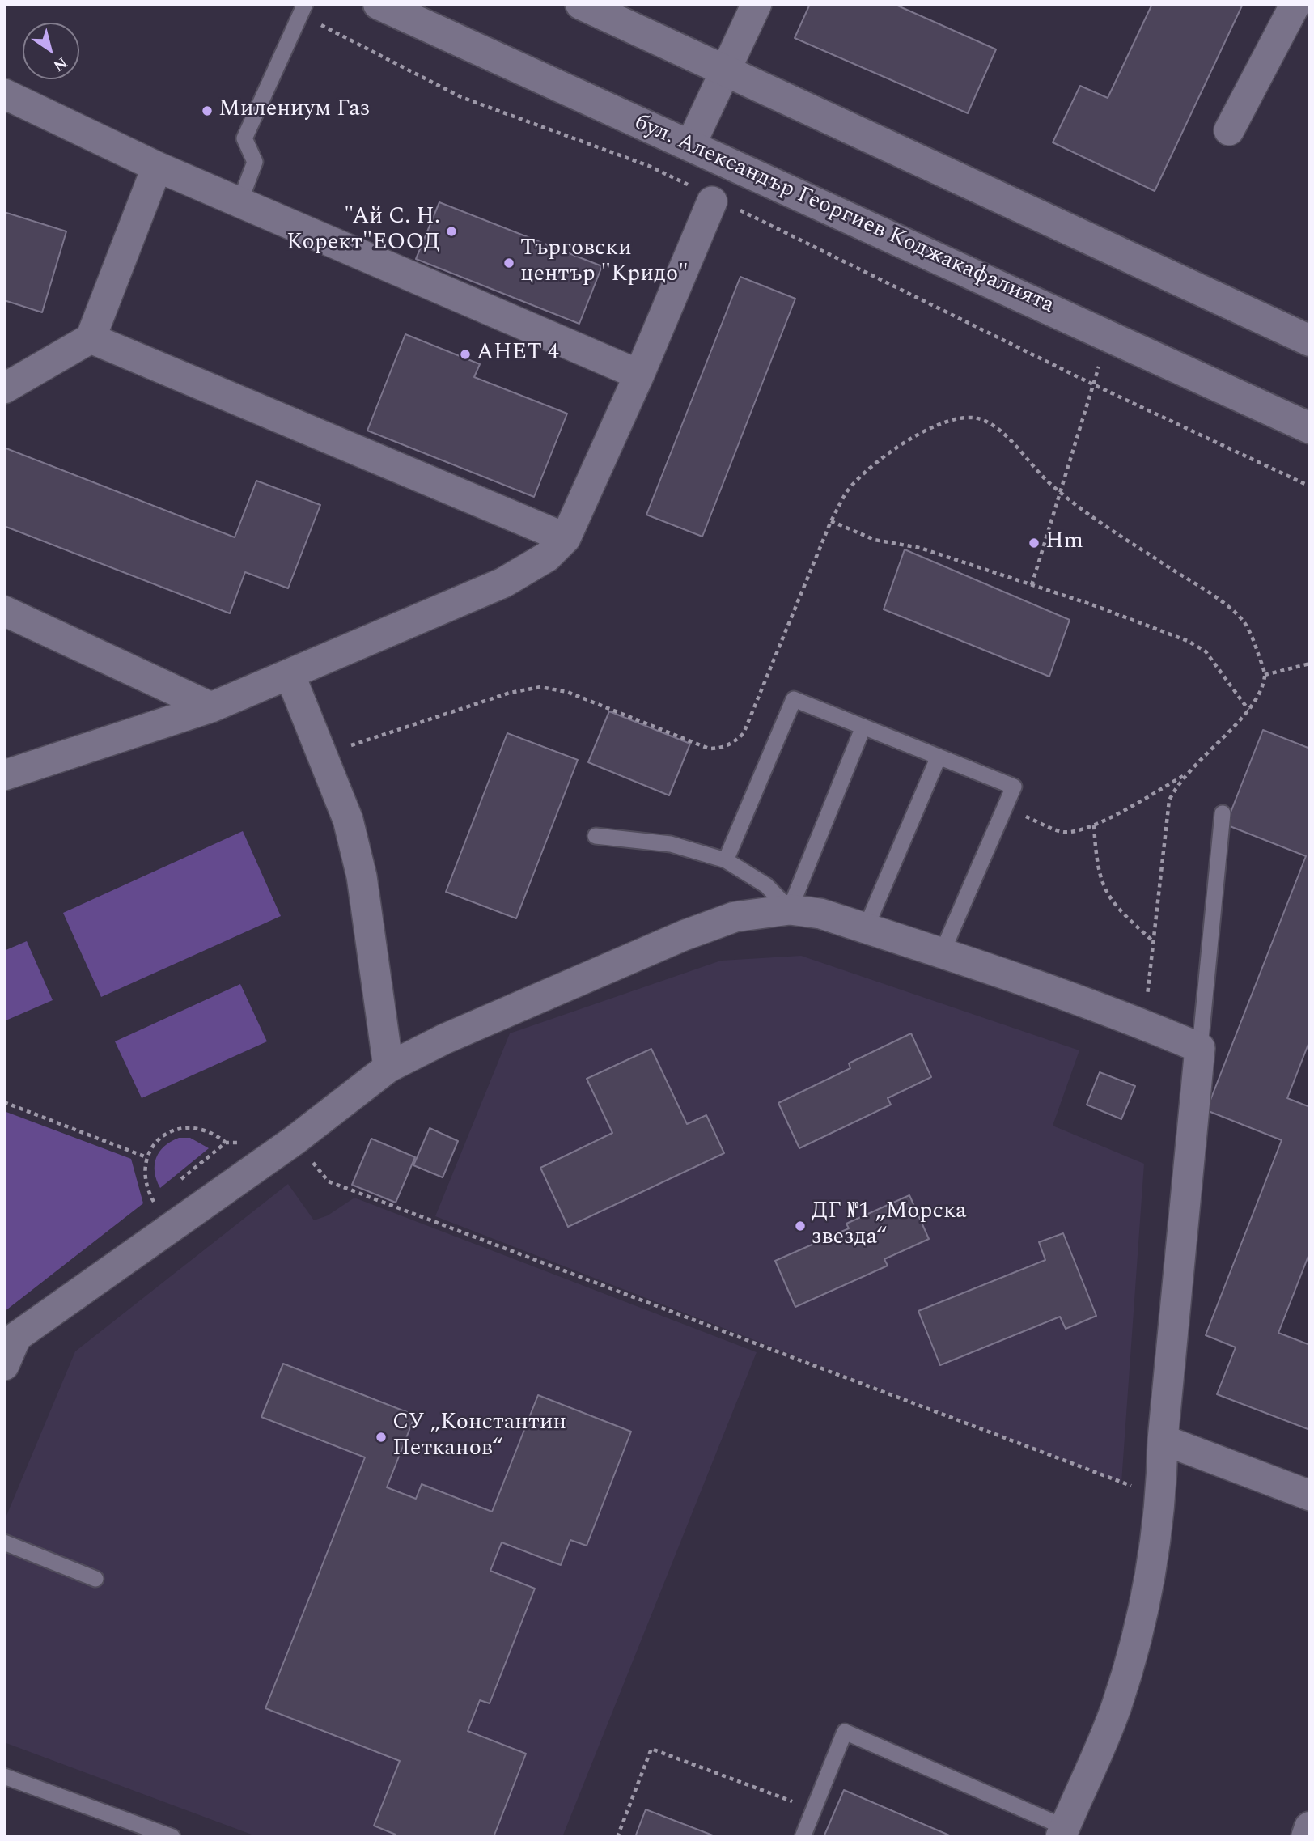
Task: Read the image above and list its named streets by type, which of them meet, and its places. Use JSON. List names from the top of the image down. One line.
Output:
{"streets":{"main road":["бул. Александър Георгиев Коджакафалията"]},"places":["Милениум Газ","\"Ай С. Н. Корект\"ЕООД","Търговски център \"Кридо\"","АНЕТ 4","Hm","ДГ №1 „Морска звезда“","СУ „Константин Петканов“"],"north":"bottom right"}
